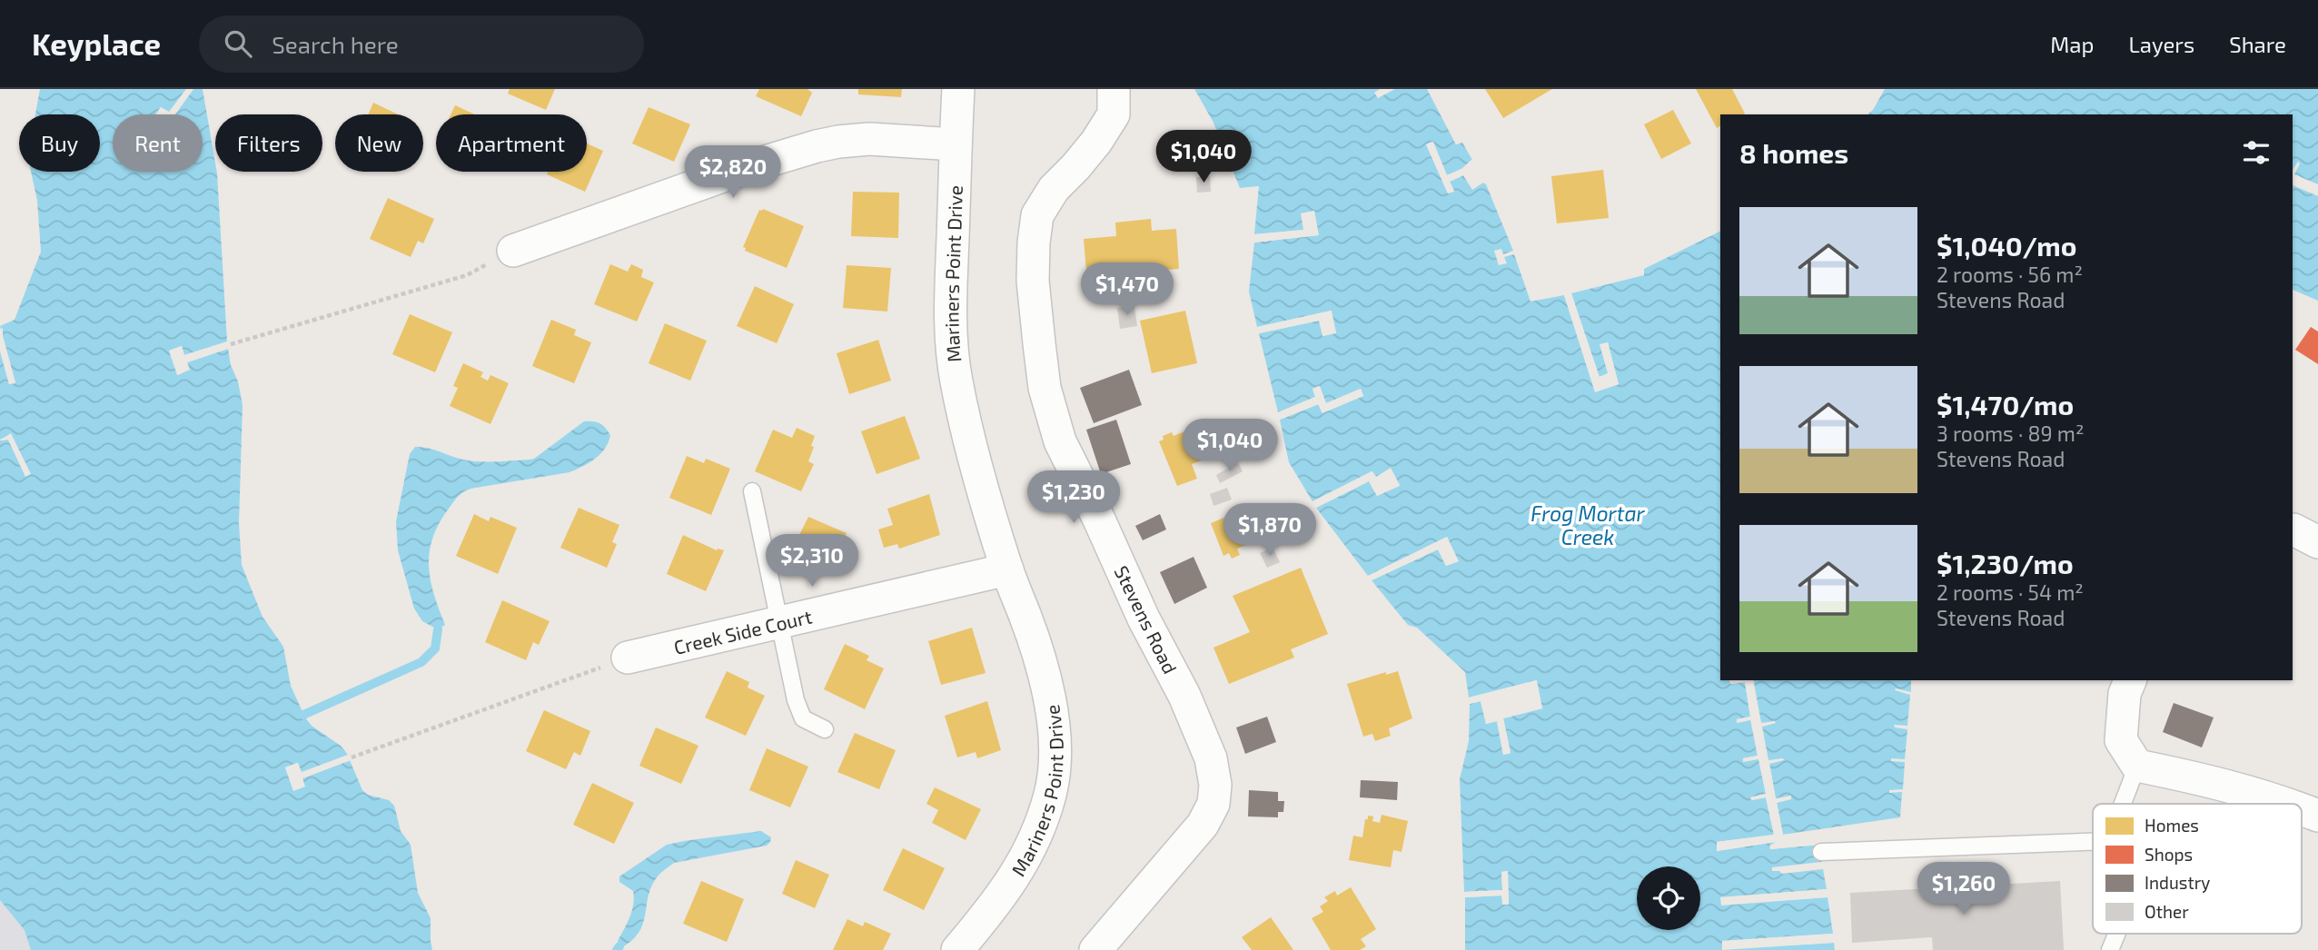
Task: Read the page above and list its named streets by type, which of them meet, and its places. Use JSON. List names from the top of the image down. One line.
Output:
{"streets":{"street":["Mariners Point Drive","Stevens Road","Creek Side Court"]},"crossings":[["Mariners Point Drive","Creek Side Court"]],"water":["Frog Mortar Creek"],"legend":["Homes","Shops","Industry","Other"],"page":{"header":"Keyplace","search":"Search here","nav":["Map","Layers","Share"],"chip":["Buy","Rent","Filters","New","Apartment"],"heading":"8 homes","price":["$1,040","$2,820","$1,470","$1,040","$1,230","$1,870","$2,310","$1,260"],"list":[{"name":"$1,040/mo","note":"2 rooms · 56 m² · Stevens Road"},{"name":"$1,470/mo","note":"3 rooms · 89 m² · Stevens Road"},{"name":"$1,230/mo","note":"2 rooms · 54 m² · Stevens Road"}]}}
